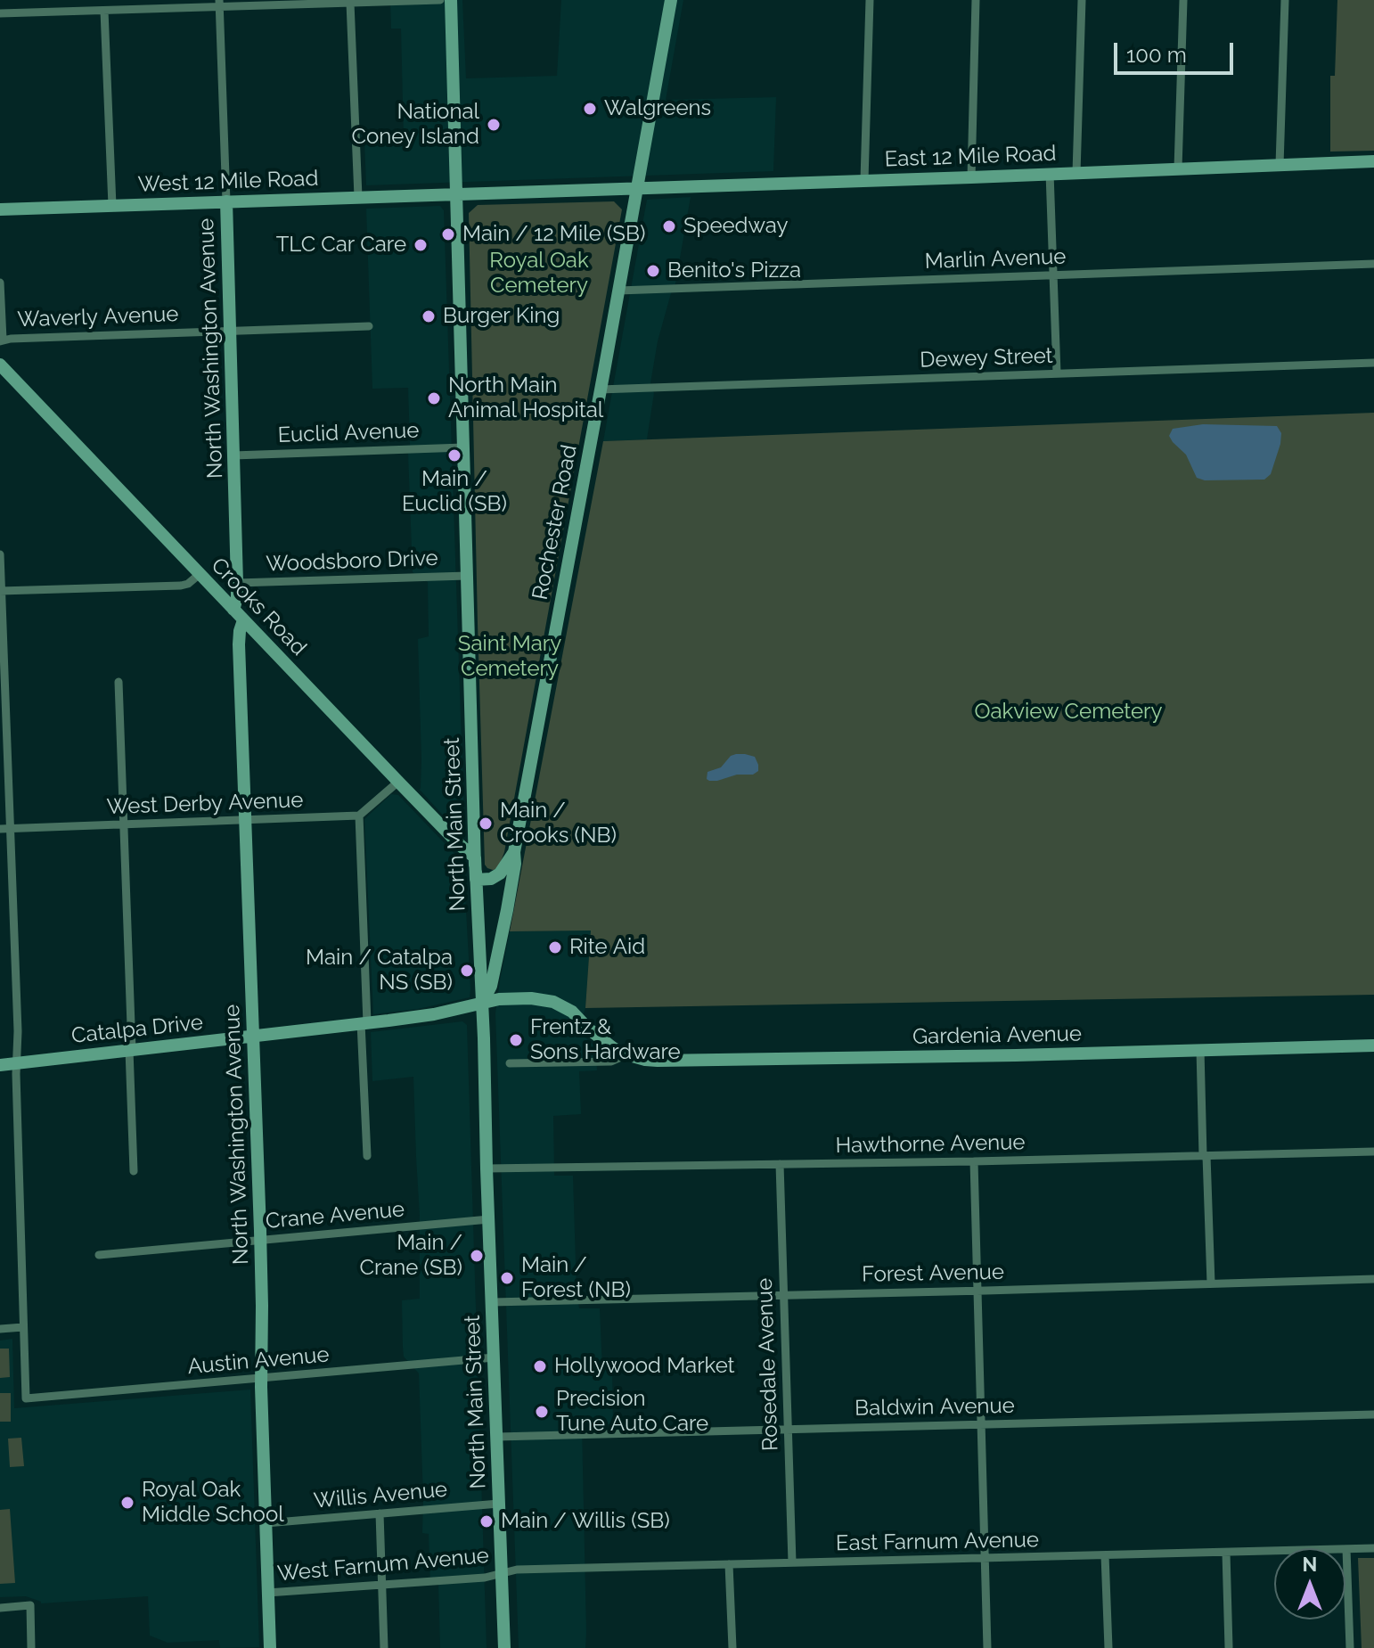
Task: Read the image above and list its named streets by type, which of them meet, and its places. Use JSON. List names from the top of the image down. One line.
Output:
{"streets":{"main road":["East 12 Mile Road","West 12 Mile Road","North Washington Avenue","Rochester Road","Crooks Road","North Main Street","Catalpa Drive","Gardenia Avenue"],"street":["Marlin Avenue","Waverly Avenue","Dewey Street","Euclid Avenue","Woodsboro Drive","West Derby Avenue","Hawthorne Avenue","Crane Avenue","Forest Avenue","Austin Avenue","Rosedale Avenue","Baldwin Avenue","Willis Avenue","East Farnum Avenue","West Farnum Avenue"]},"crossings":[["East 12 Mile Road","West 12 Mile Road"],["East 12 Mile Road","Rochester Road"],["East 12 Mile Road","North Main Street"],["West 12 Mile Road","North Washington Avenue"],["West 12 Mile Road","North Main Street"],["Marlin Avenue","Rochester Road"],["Waverly Avenue","North Washington Avenue"],["North Washington Avenue","Euclid Avenue"],["North Washington Avenue","Woodsboro Drive"],["North Washington Avenue","Crooks Road"],["North Washington Avenue","West Derby Avenue"],["North Washington Avenue","Catalpa Drive"],["North Washington Avenue","Crane Avenue"],["North Washington Avenue","Austin Avenue"],["North Washington Avenue","Willis Avenue"],["North Washington Avenue","West Farnum Avenue"],["Dewey Street","Rochester Road"],["Euclid Avenue","North Main Street"],["Rochester Road","North Main Street"],["Rochester Road","Gardenia Avenue"],["Woodsboro Drive","North Main Street"],["Crooks Road","North Main Street"],["North Main Street","Gardenia Avenue"],["North Main Street","Hawthorne Avenue"],["North Main Street","Crane Avenue"],["North Main Street","Forest Avenue"],["North Main Street","Austin Avenue"],["North Main Street","Baldwin Avenue"],["North Main Street","Willis Avenue"],["North Main Street","East Farnum Avenue"],["North Main Street","West Farnum Avenue"],["Catalpa Drive","Gardenia Avenue"],["Hawthorne Avenue","Rosedale Avenue"],["Forest Avenue","Rosedale Avenue"],["Rosedale Avenue","Baldwin Avenue"],["Rosedale Avenue","East Farnum Avenue"],["East Farnum Avenue","West Farnum Avenue"]],"parks":["Royal Oak Cemetery","Saint Mary Cemetery","Oakview Cemetery"],"places":["Walgreens","National Coney Island","Speedway","Main / 12 Mile (SB)","TLC Car Care","Benito's Pizza","Burger King","North Main Animal Hospital","Main / Euclid (SB)","Main / Crooks (NB)","Rite Aid","Main / Catalpa NS (SB)","Frentz & Sons Hardware","Main / Crane (SB)","Main / Forest (NB)","Hollywood Market","Precision Tune Auto Care","Royal Oak Middle School","Main / Willis (SB)"],"scale_bar":"100 m","north":"top"}
